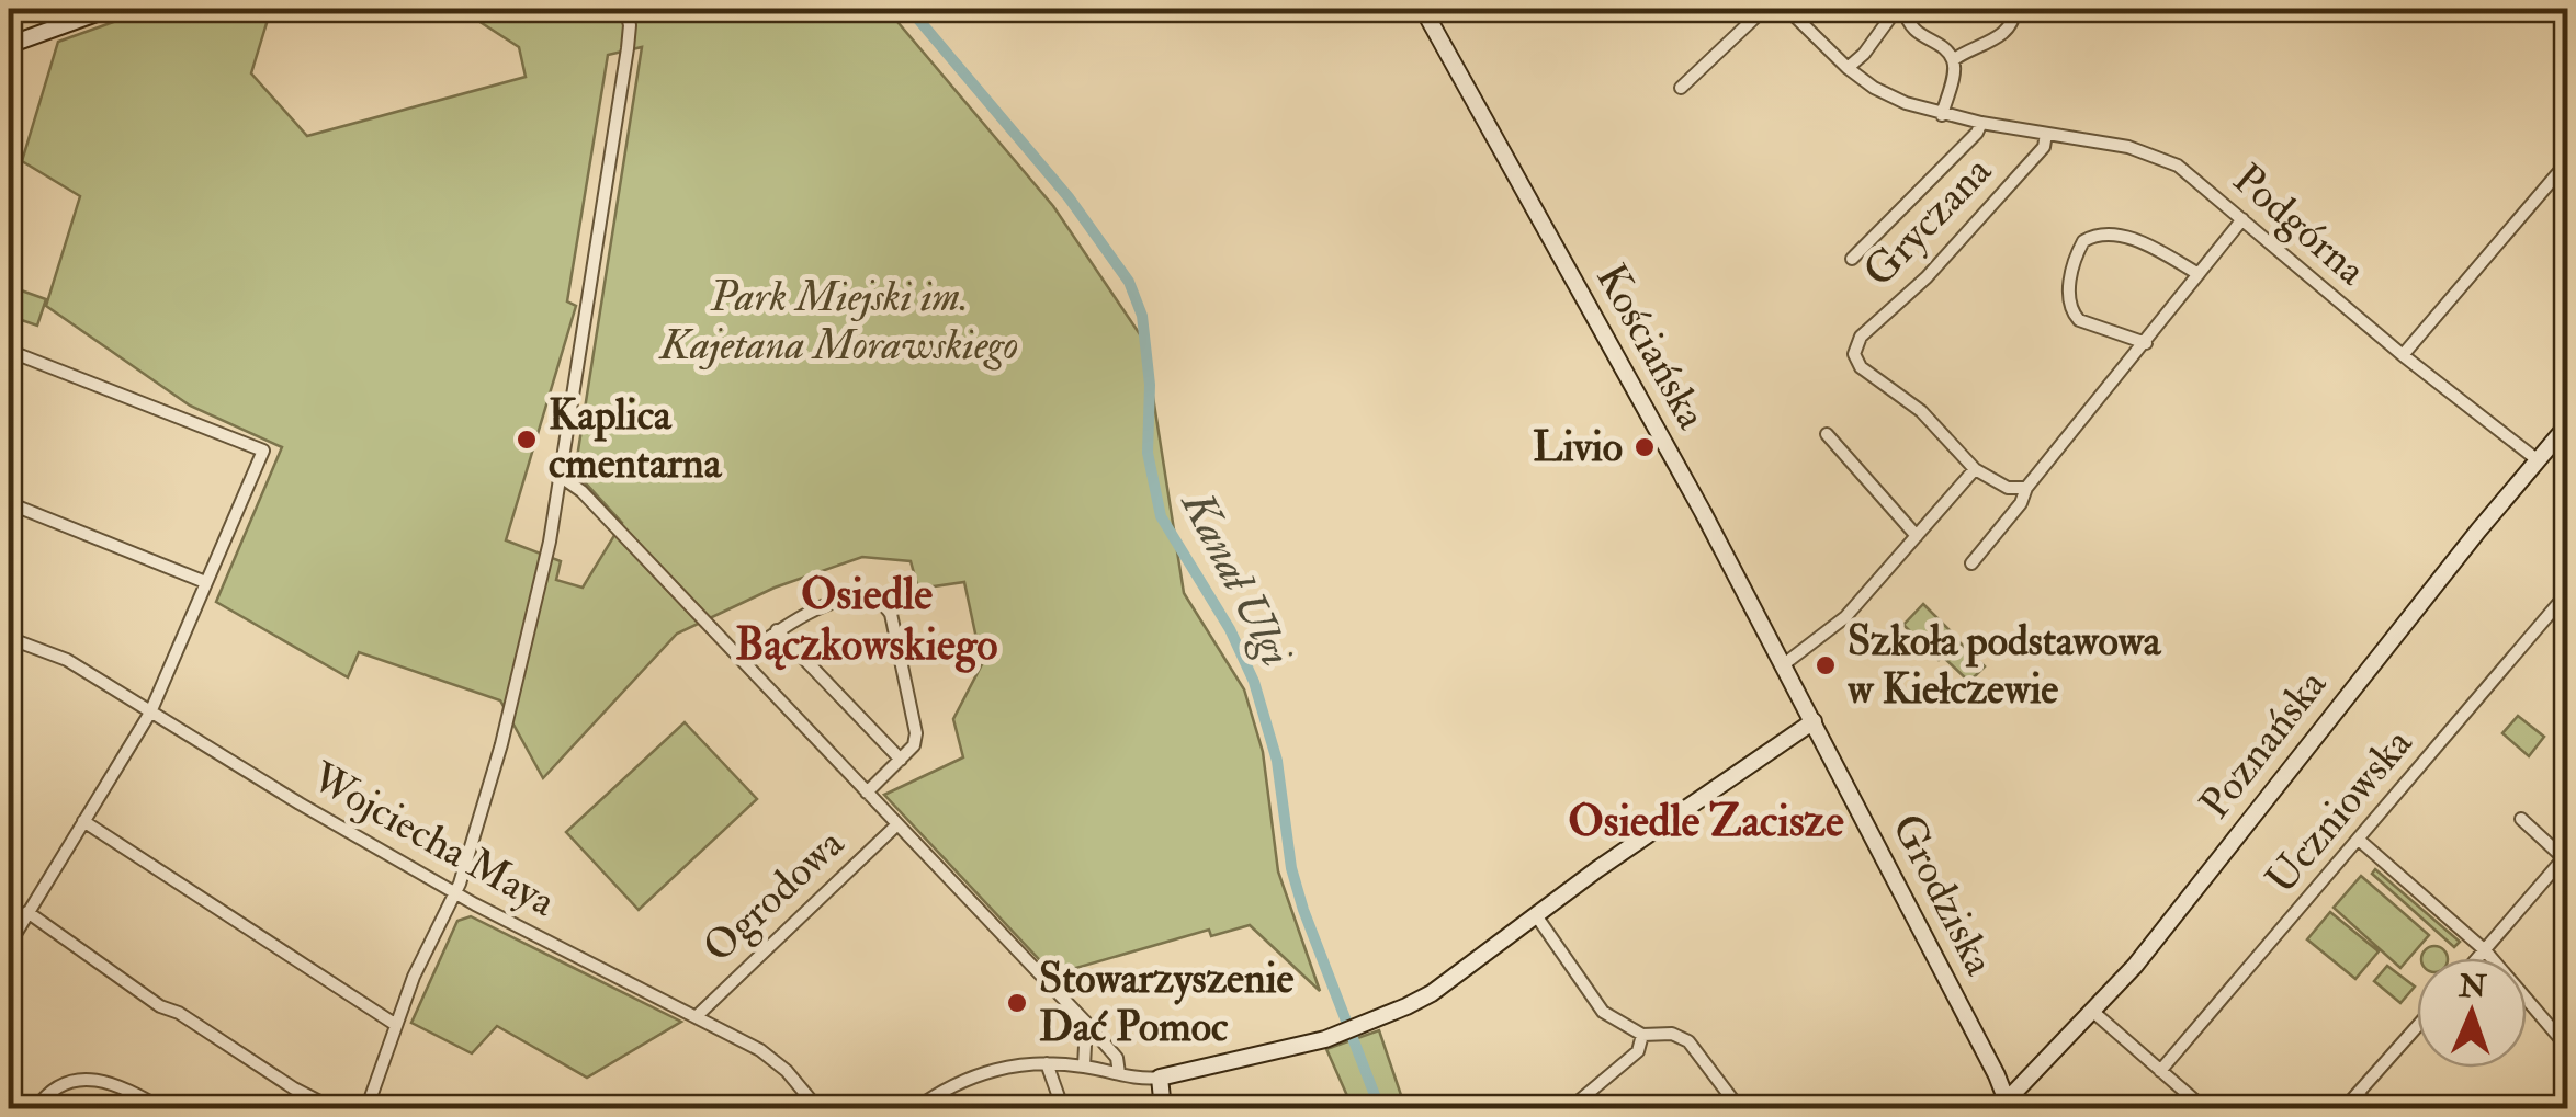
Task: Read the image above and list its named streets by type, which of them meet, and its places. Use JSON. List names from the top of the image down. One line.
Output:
{"streets":{"street":["Gryczana","Podgórna","Kościańska","Poznańska","Uczniowska","Wojciecha Maya","Grodziska","Ogrodowa"]},"crossings":[["Gryczana","Podgórna"],["Podgórna","Poznańska"],["Kościańska","Grodziska"],["Poznańska","Grodziska"],["Wojciecha Maya","Ogrodowa"]],"districts":["Osiedle Bączkowskiego","Osiedle Zacisze"],"water":["Kanał Ulgi"],"parks":["Park Miejski im. Kajetana Morawskiego"],"places":["Kaplica cmentarna","Livio","Szkoła podstawowa w Kiełczewie","Stowarzyszenie Dać Pomoc"],"north":"top"}
